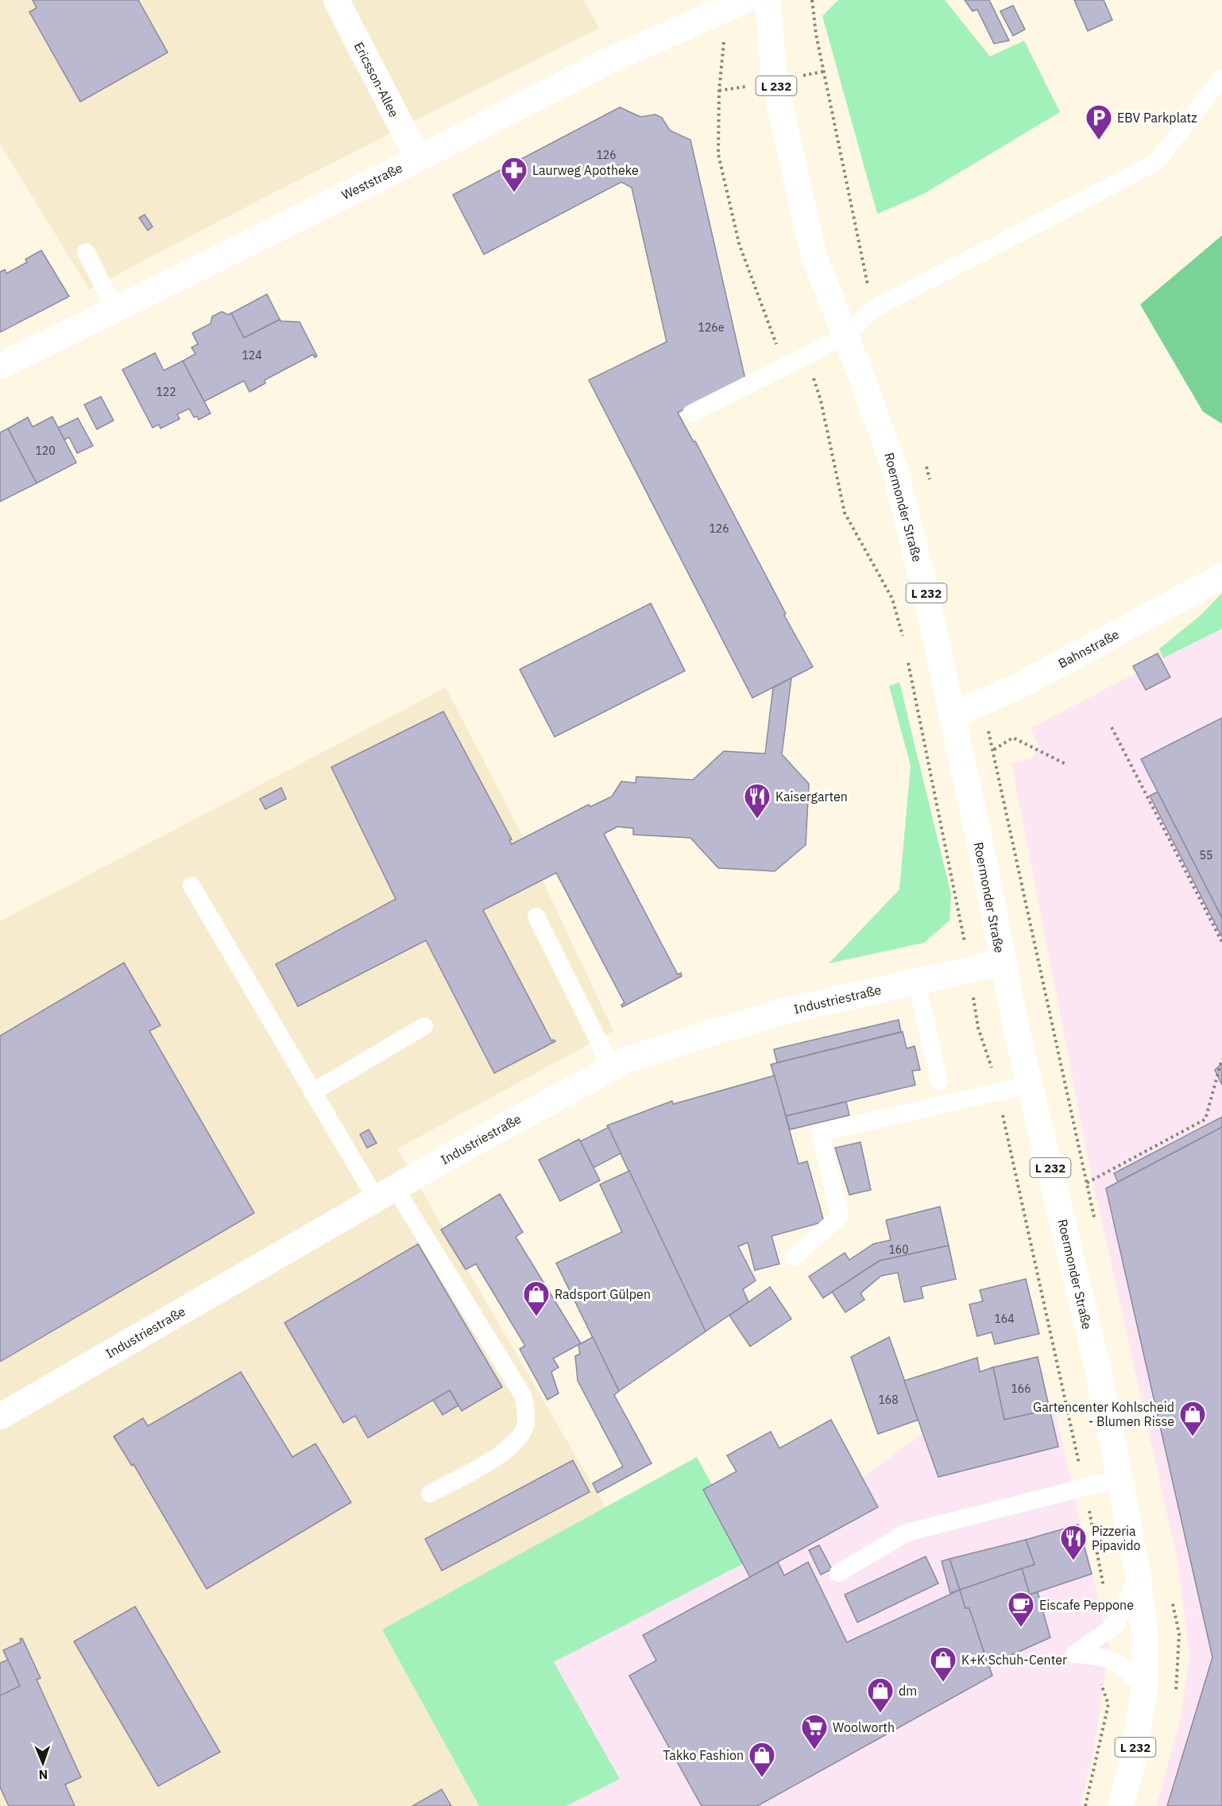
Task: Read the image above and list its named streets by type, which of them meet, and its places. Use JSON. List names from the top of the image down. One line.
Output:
{"streets":{"main road":["Ericsson-Allee","L 232","Weststraße","Roermonder Straße","Bahnstraße","Industriestraße"]},"crossings":[["Ericsson-Allee","Weststraße"],["Roermonder Straße","Bahnstraße"],["Roermonder Straße","Industriestraße"]],"places":{"parking":["EBV Parkplatz"],"pharmacy":["Laurweg Apotheke"],"restaurant":["Kaisergarten","Pizzeria Pipavido"],"shop":["Radsport Gülpen","Gartencenter Kohlscheid - Blumen Risse","K+K Schuh-Center","dm","Takko Fashion"],"cafe":["Eiscafe Peppone"],"supermarket":["Woolworth"]},"house_numbers":["126","126e","124","122","120","126","55","160","164","166","168"],"north":"bottom"}
